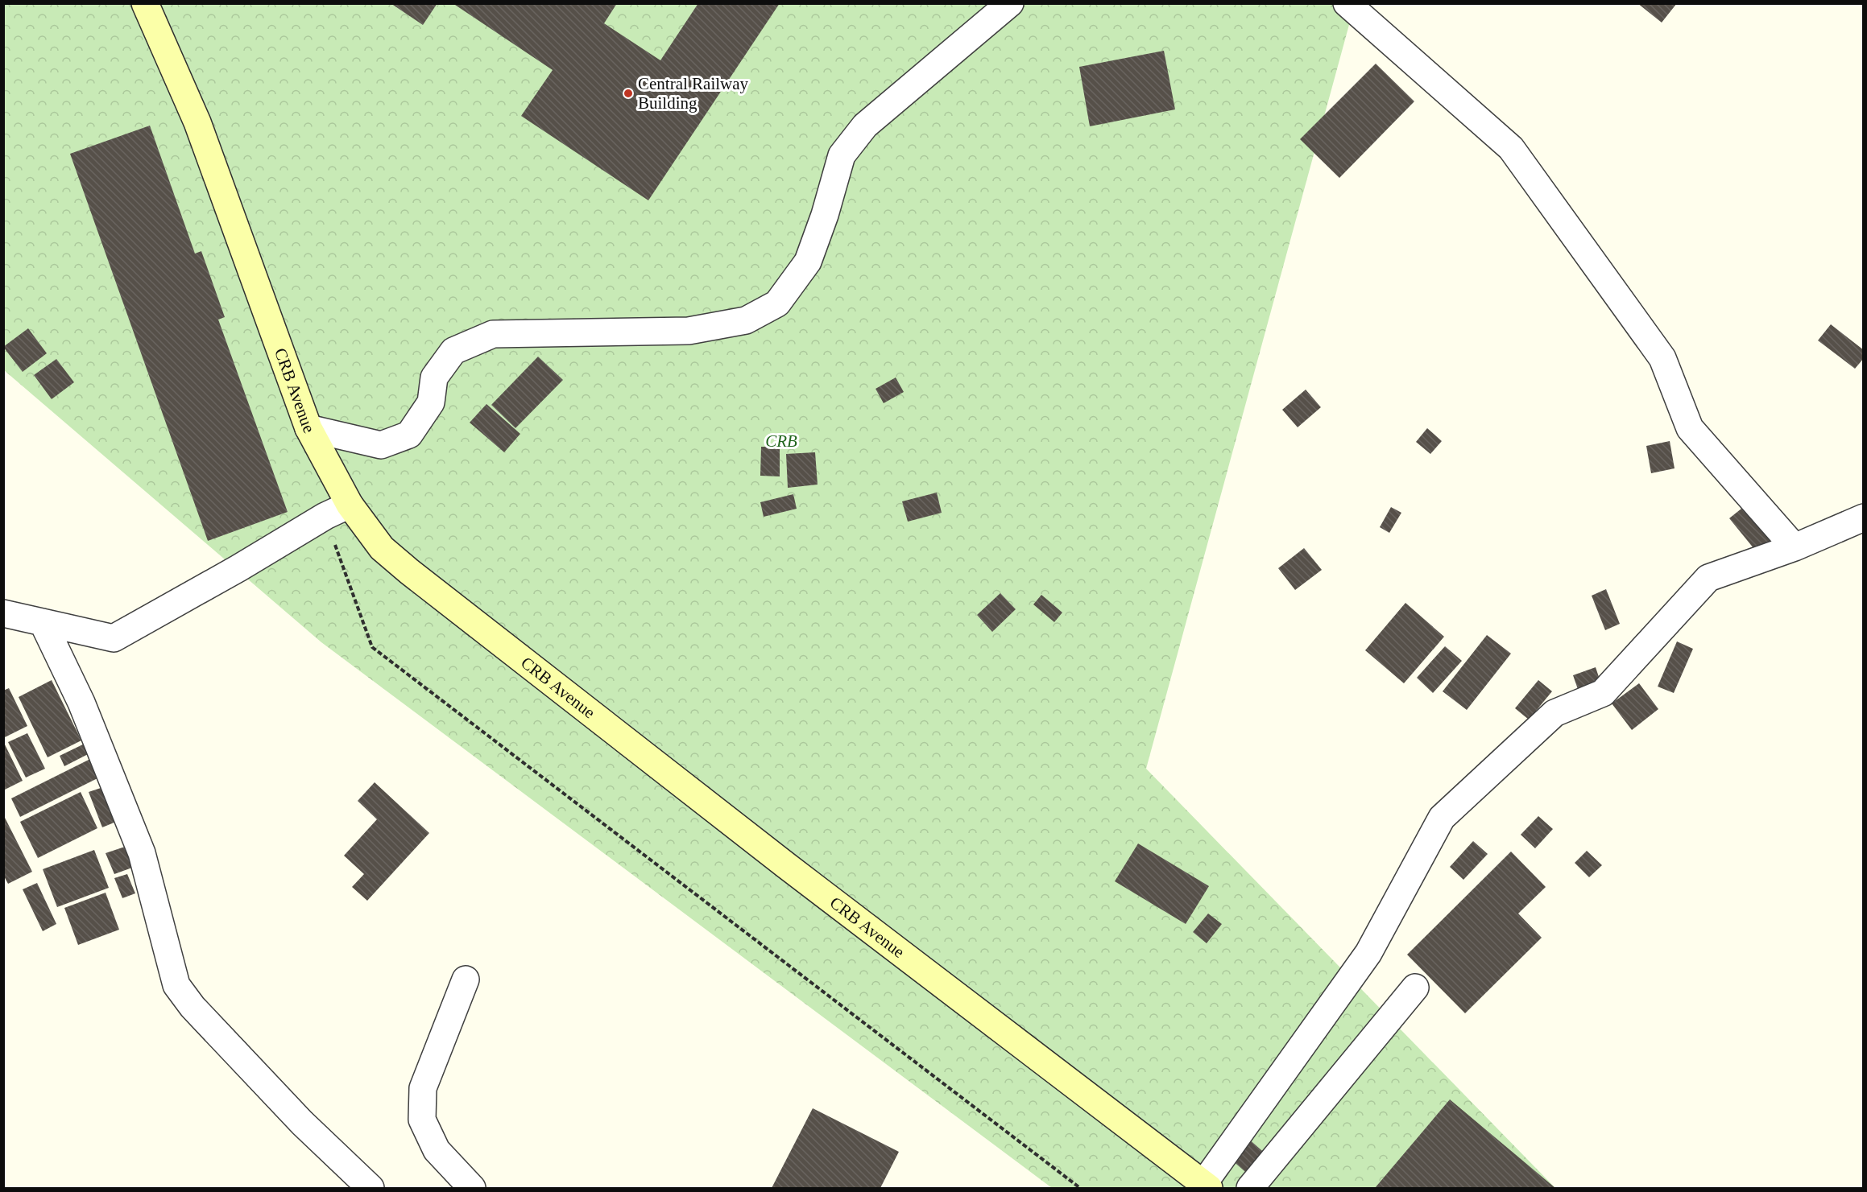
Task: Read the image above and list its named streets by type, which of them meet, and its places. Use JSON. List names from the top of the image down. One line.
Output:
{"streets":{"main road":["CRB Avenue"]},"parks":["CRB"],"places":["Central Railway Building"]}
